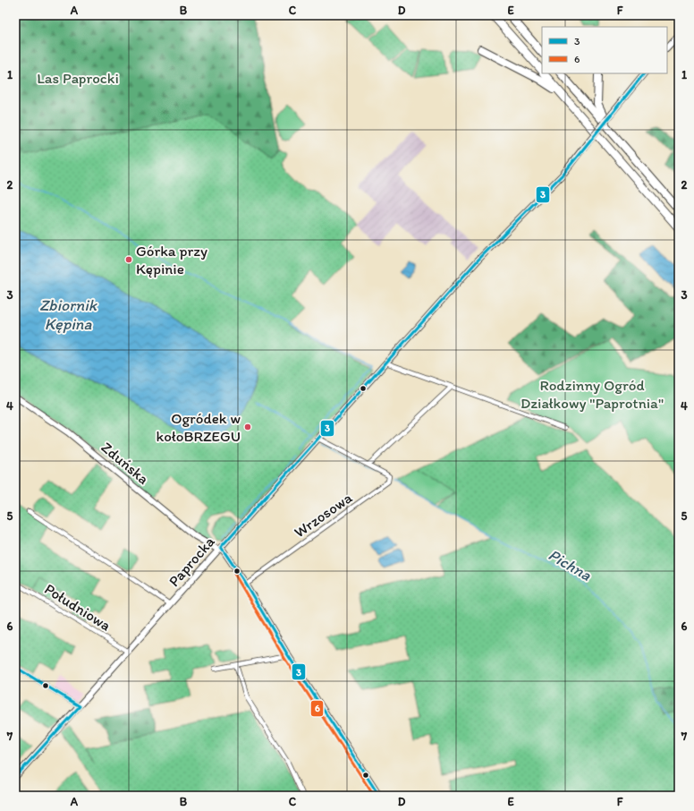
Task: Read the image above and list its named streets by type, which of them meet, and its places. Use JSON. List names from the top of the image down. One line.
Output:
{"streets":{"street":["Zduńska","Wrzosowa","Paprocka","Południowa"]},"crossings":[["Zduńska","Wrzosowa"],["Zduńska","Paprocka"],["Wrzosowa","Paprocka"],["Paprocka","Południowa"]],"water":["Zbiornik Kępina","Pichna"],"parks":["Las Paprocki","Rodzinny Ogród Działkowy \"Paprotnia\""],"places":["Górka przy Kępinie","Ogródek w kołoBRZEGU"],"lines":["transit line 3","transit line 6"],"legend":["3","6"],"grid":{"columns":["A","B","C","D","E","F"],"rows":["1","2","3","4","5","6","7"]}}
